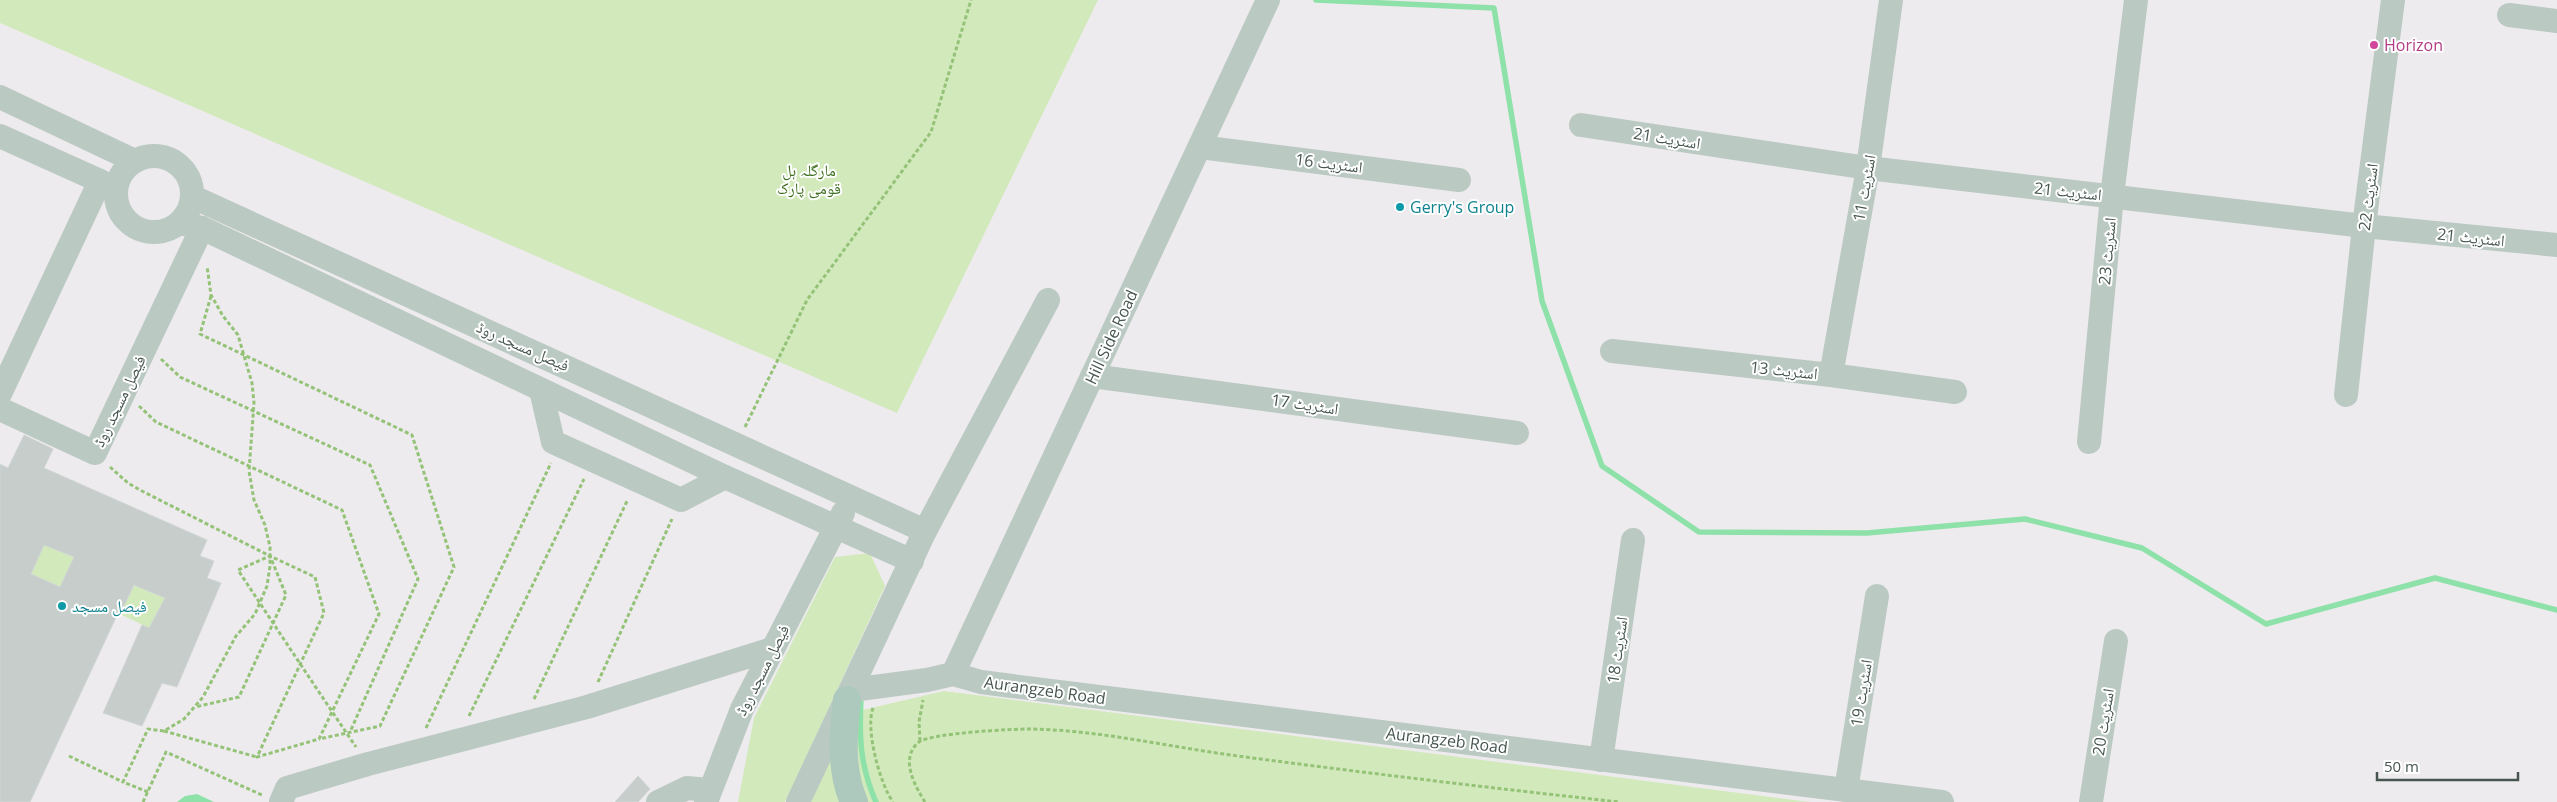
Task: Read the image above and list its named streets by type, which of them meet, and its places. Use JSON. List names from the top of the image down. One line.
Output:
{"streets":{"street":["اسٹریٹ 21","اسٹریٹ 16","اسٹریٹ 11","اسٹریٹ 22","اسٹریٹ 23","Hill Side Road","فیصل مسجد روڈ","اسٹریٹ 13","اسٹریٹ 17","اسٹریٹ 18","Aurangzeb Road","اسٹریٹ 19","اسٹریٹ 20"]},"crossings":[["اسٹریٹ 21","اسٹریٹ 11"],["اسٹریٹ 21","اسٹریٹ 22"],["اسٹریٹ 21","اسٹریٹ 23"],["اسٹریٹ 16","Hill Side Road"],["اسٹریٹ 11","اسٹریٹ 13"],["Hill Side Road","اسٹریٹ 17"],["Hill Side Road","Aurangzeb Road"],["اسٹریٹ 18","Aurangzeb Road"],["Aurangzeb Road","اسٹریٹ 19"]],"parks":["مارگلہ ہل قومی پارک"],"places":["Horizon","Gerry's Group","فیصل مسجد"],"scale_bar":"50 m"}
